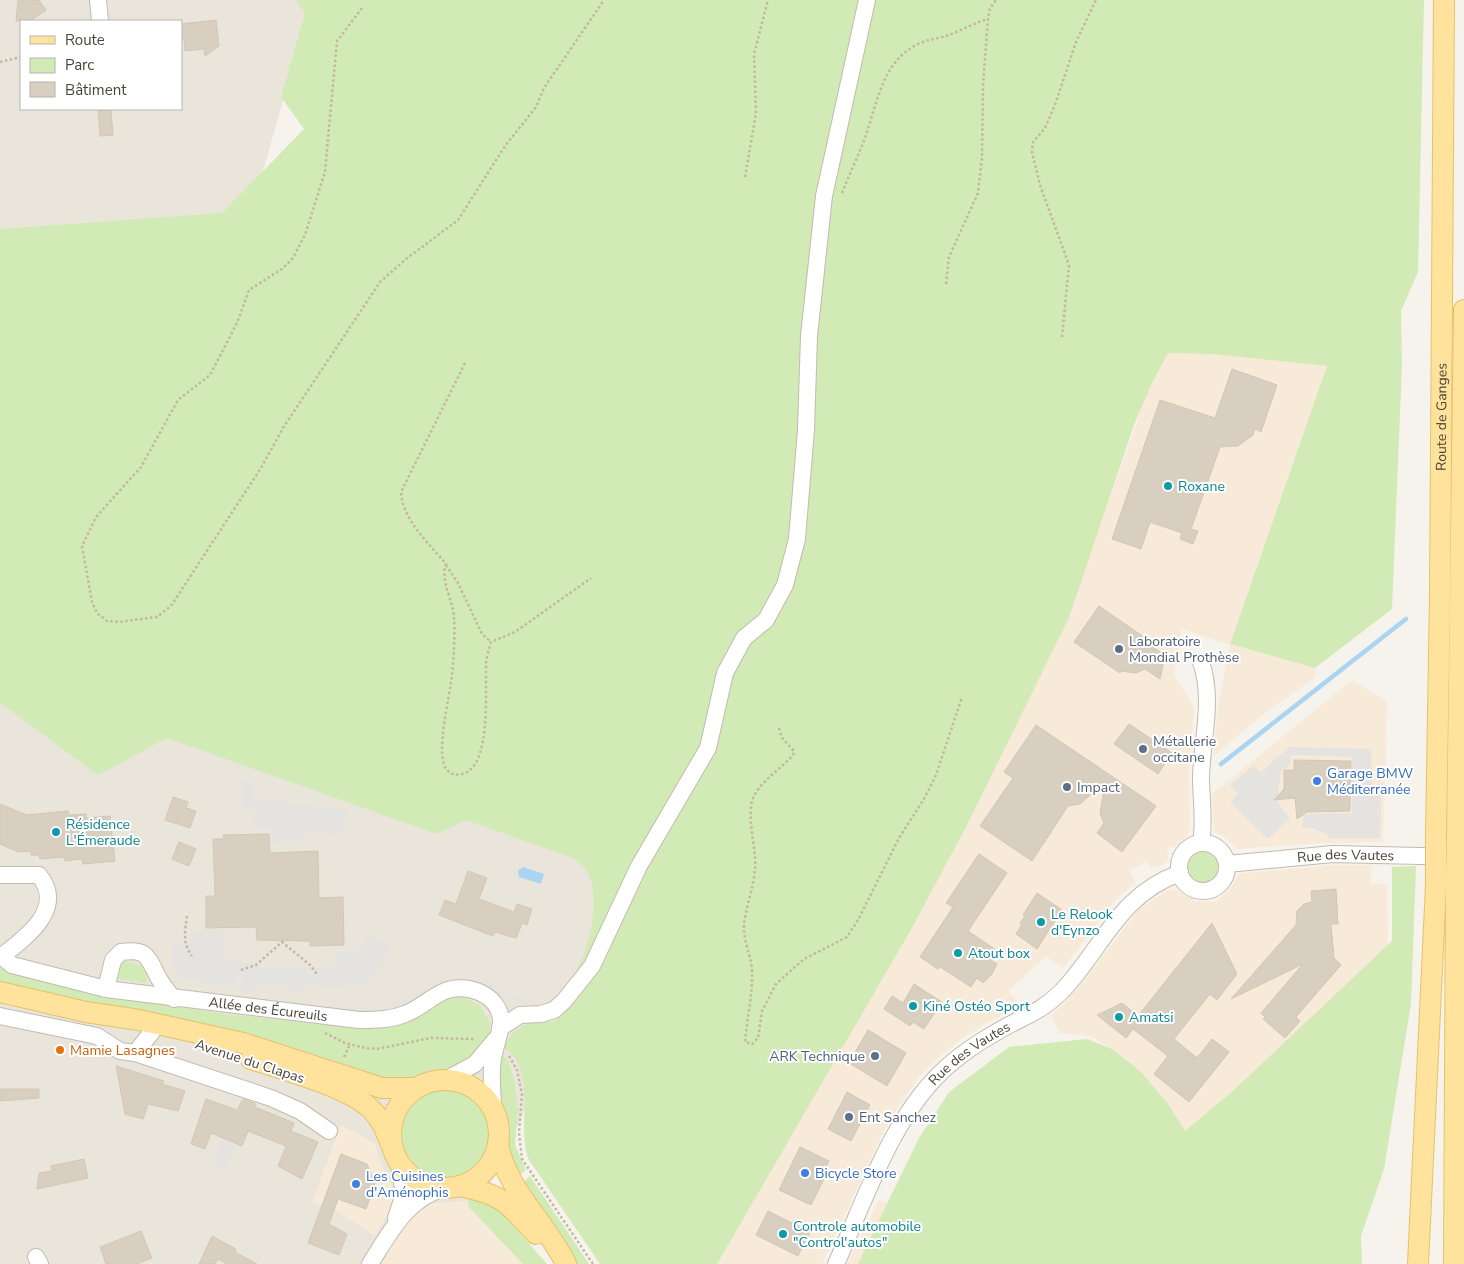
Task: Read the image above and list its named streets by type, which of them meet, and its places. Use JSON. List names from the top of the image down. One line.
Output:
{"streets":{"main road":["Route de Ganges","Avenue du Clapas"],"street":["Rue des Vautes","Allée des Écureuils"]},"crossings":[["Allée des Écureuils","Avenue du Clapas"]],"places":["Roxane","Laboratoire Mondial Prothèse","Métallerie occitane","Garage BMW Méditerranée","Impact","Résidence L'Émeraude","Le Relook d'Eynzo","Atout box","Kiné Ostéo Sport","Amatsi","Mamie Lasagnes","ARK Technique","Ent Sanchez","Bicycle Store","Les Cuisines d'Aménophis","Controle automobile \"Control'autos\""],"legend":["Route","Parc","Bâtiment"]}
